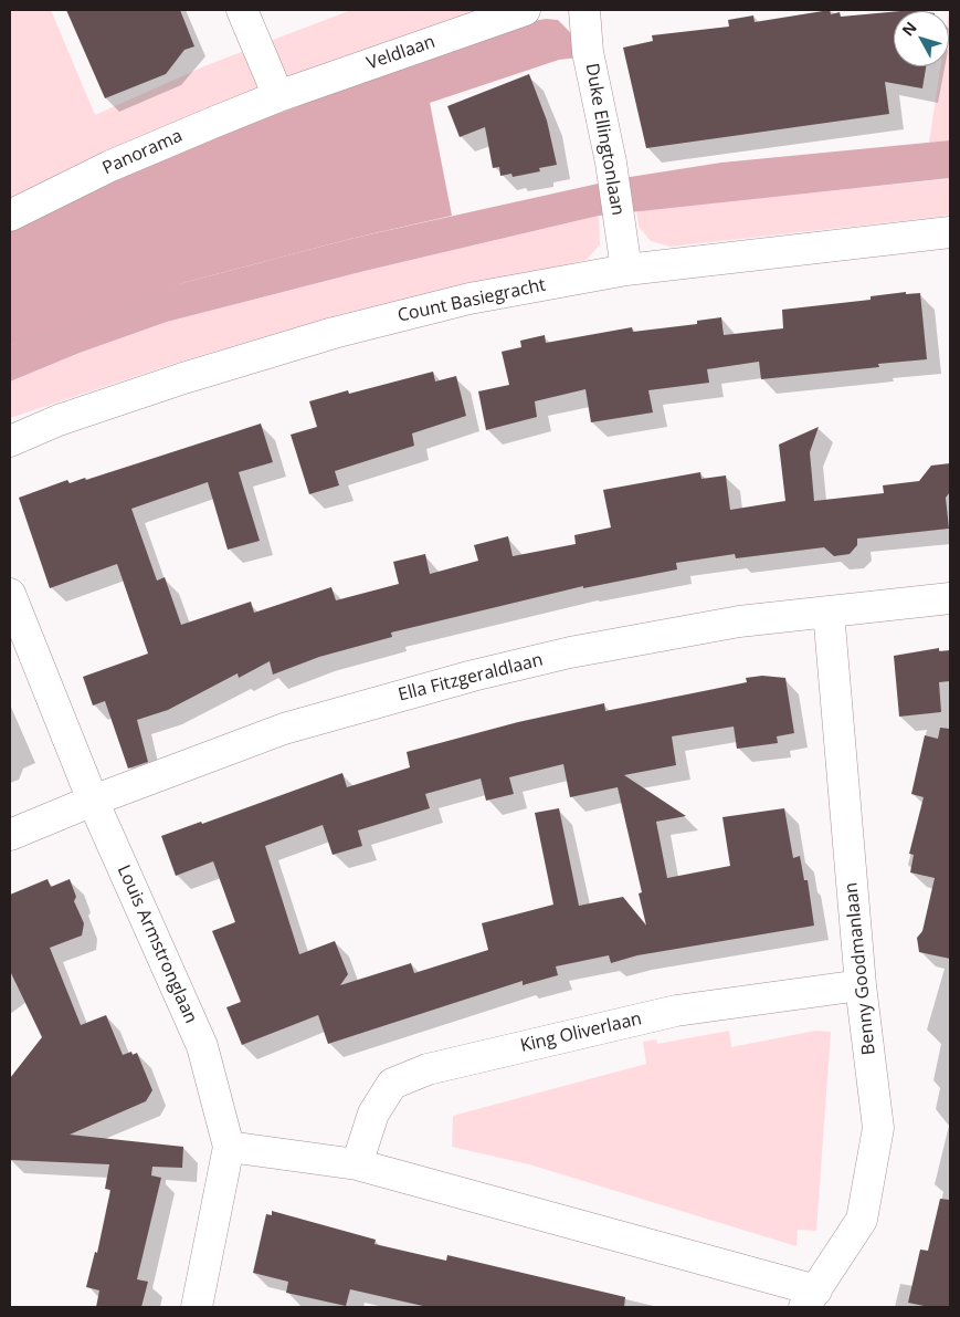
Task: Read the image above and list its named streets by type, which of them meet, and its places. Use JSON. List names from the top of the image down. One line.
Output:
{"streets":{"street":["Veldlaan","Duke Ellingtonlaan","Panorama","Count Basiegracht","Ella Fitzgeraldlaan","Louis Armstronglaan","Benny Goodmanlaan","King Oliverlaan"]},"crossings":[["Veldlaan","Panorama"],["Duke Ellingtonlaan","Count Basiegracht"],["Ella Fitzgeraldlaan","Louis Armstronglaan"],["Ella Fitzgeraldlaan","Benny Goodmanlaan"],["Benny Goodmanlaan","King Oliverlaan"]],"north":"top left"}
